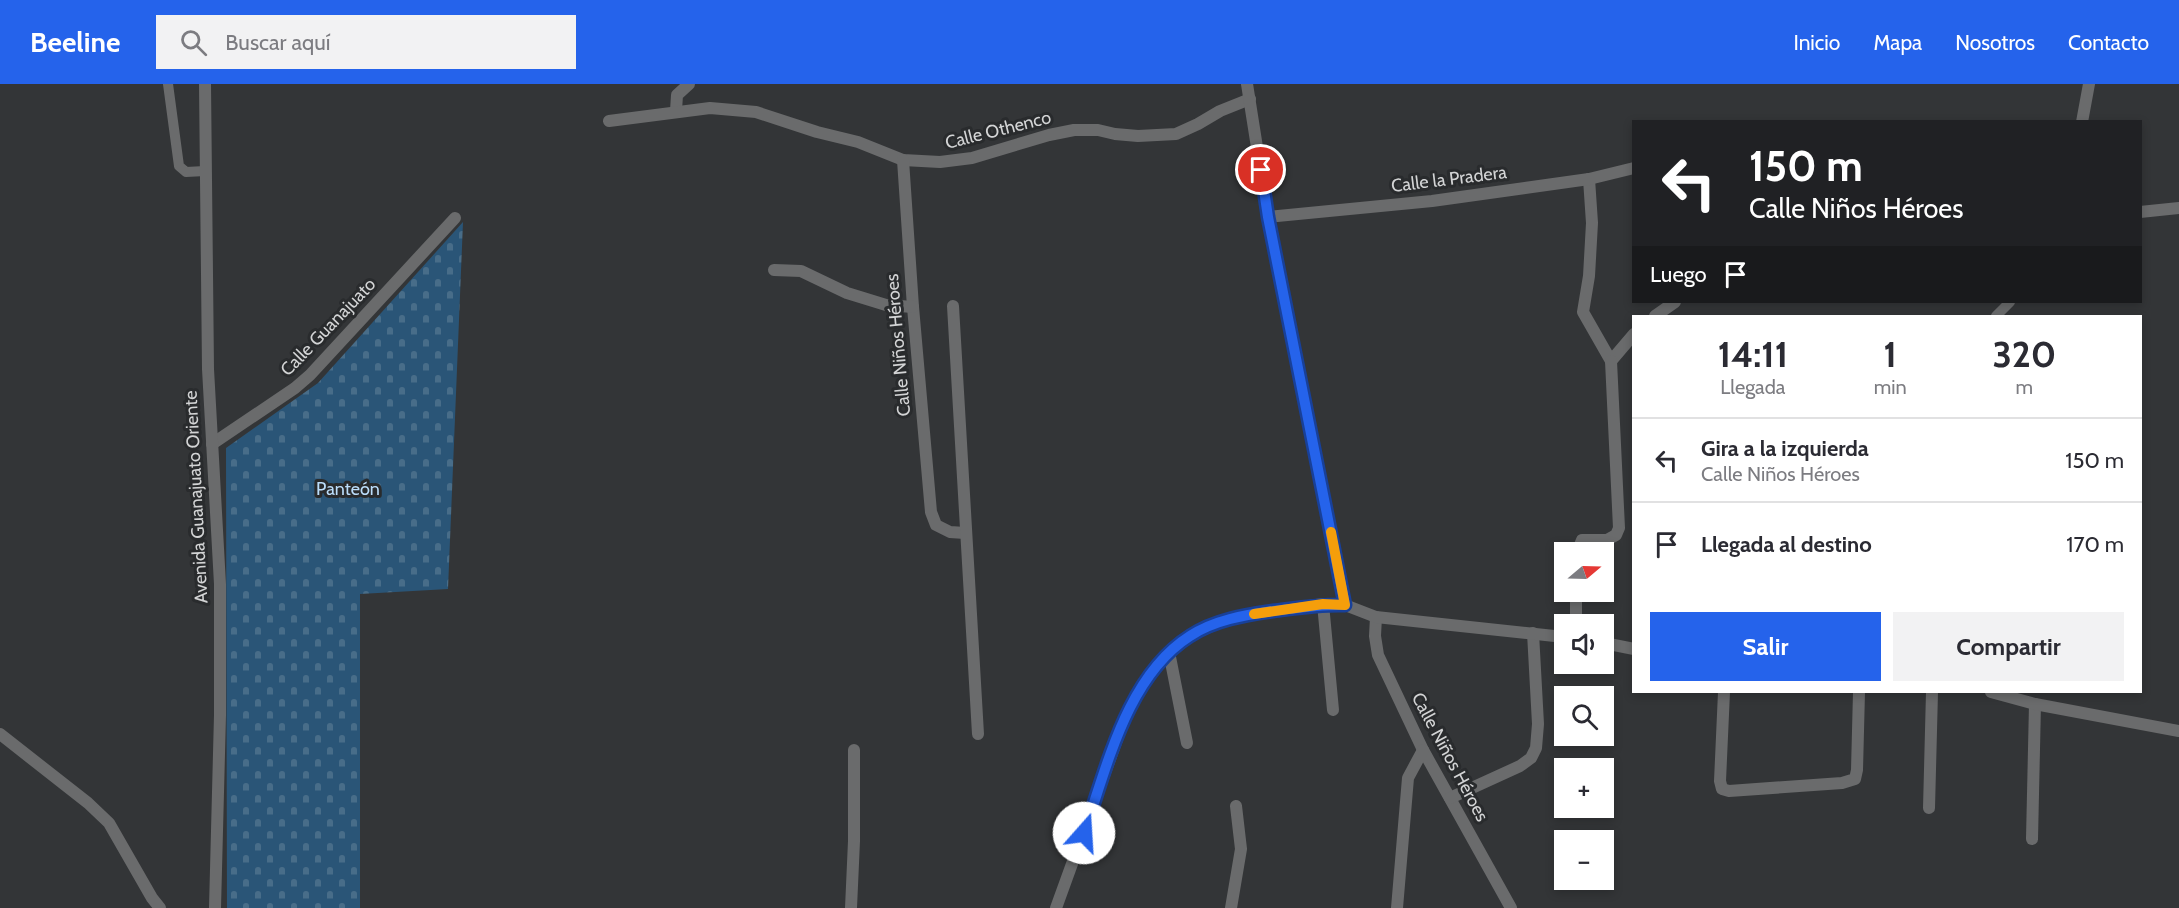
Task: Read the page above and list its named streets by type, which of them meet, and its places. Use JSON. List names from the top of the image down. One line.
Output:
{"streets":{"street":["Calle Othenco","Calle la Pradera","Calle Guanajuato","Calle Niños Héroes","Avenida Guanajuato Oriente"]},"crossings":[["Calle Othenco","Calle Niños Héroes"],["Calle Guanajuato","Avenida Guanajuato Oriente"]],"parks":["Panteón"],"north":"right","page":{"header":"Beeline","search":"Buscar aquí","nav":["Inicio","Mapa","Nosotros","Contacto"],"turn":["150 m","Calle Niños Héroes"],"then":"Luego","eta":["14:11","Llegada","1","min","320","m"],"list":[{"name":"Gira a la izquierda","note":"Calle Niños Héroes","value":"150 m"},{"name":"Llegada al destino","value":"170 m"}],"map_buttons":["+","−"],"buttons":["Salir","Compartir"]}}
